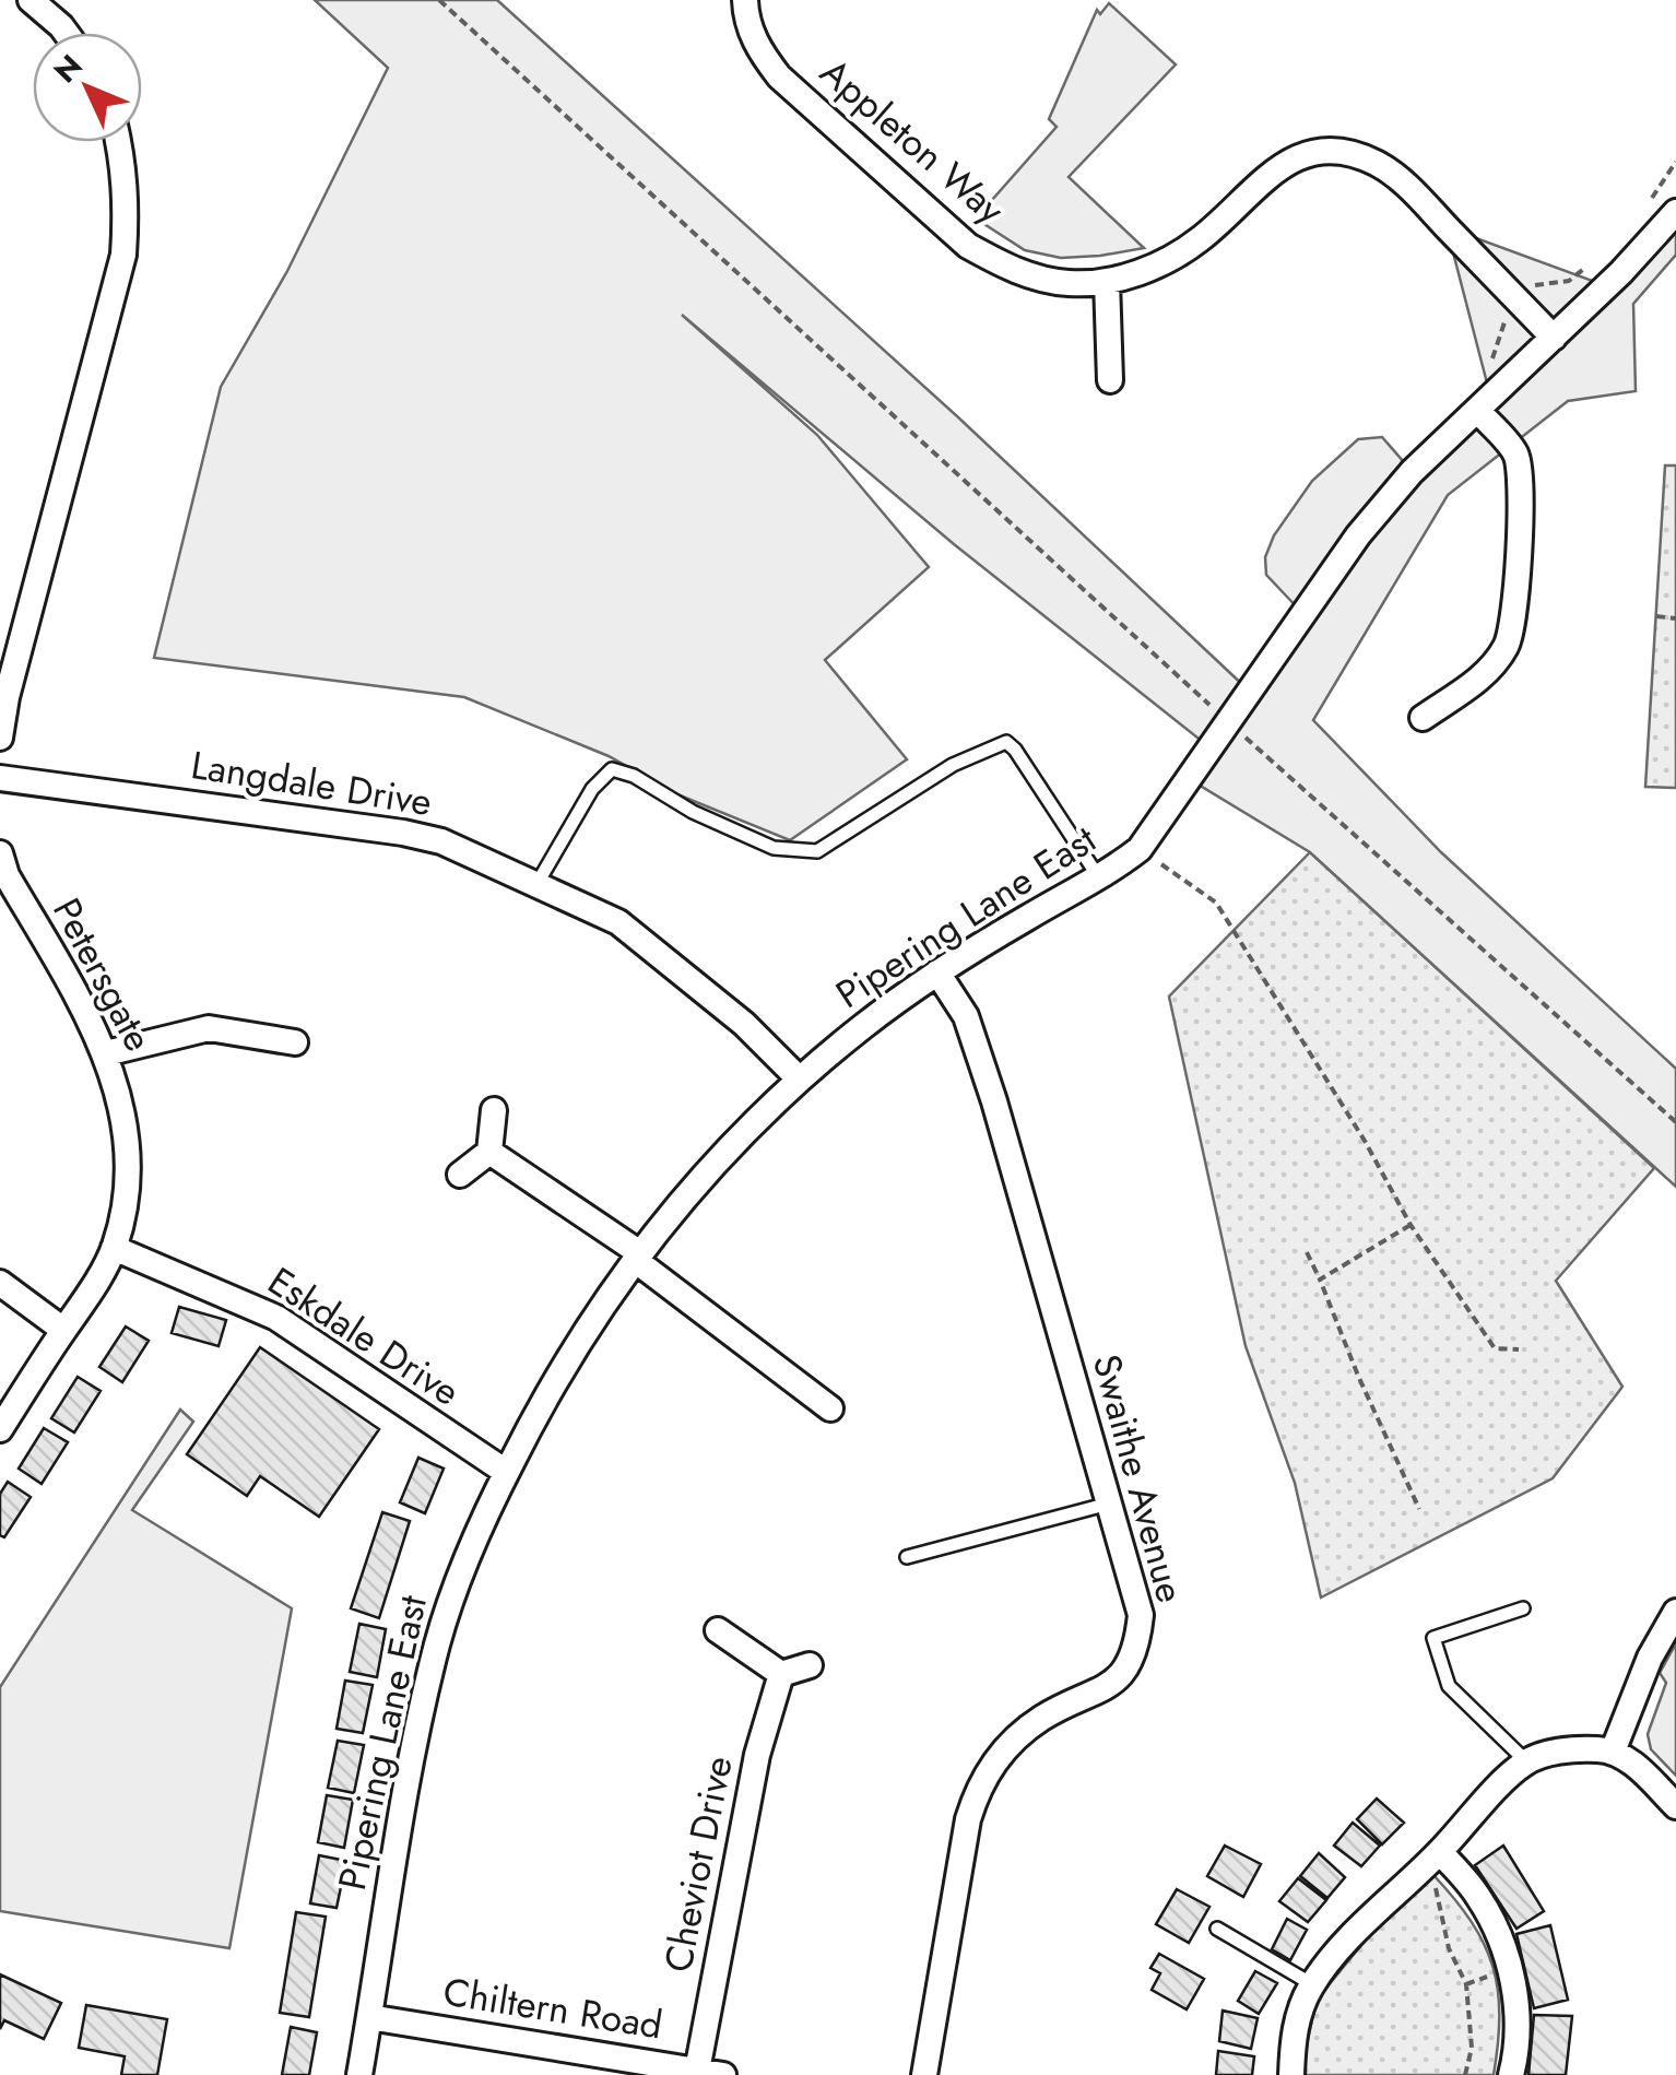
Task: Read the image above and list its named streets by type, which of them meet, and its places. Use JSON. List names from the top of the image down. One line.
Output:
{"streets":{"street":["Appleton Way","Langdale Drive","Pipering Lane East","Petersgate","Eskdale Drive","Swaithe Avenue","Cheviot Drive","Chiltern Road"]},"crossings":[["Appleton Way","Pipering Lane East"],["Langdale Drive","Pipering Lane East"],["Pipering Lane East","Eskdale Drive"],["Pipering Lane East","Swaithe Avenue"],["Pipering Lane East","Chiltern Road"],["Petersgate","Eskdale Drive"],["Cheviot Drive","Chiltern Road"]],"north":"top left"}
